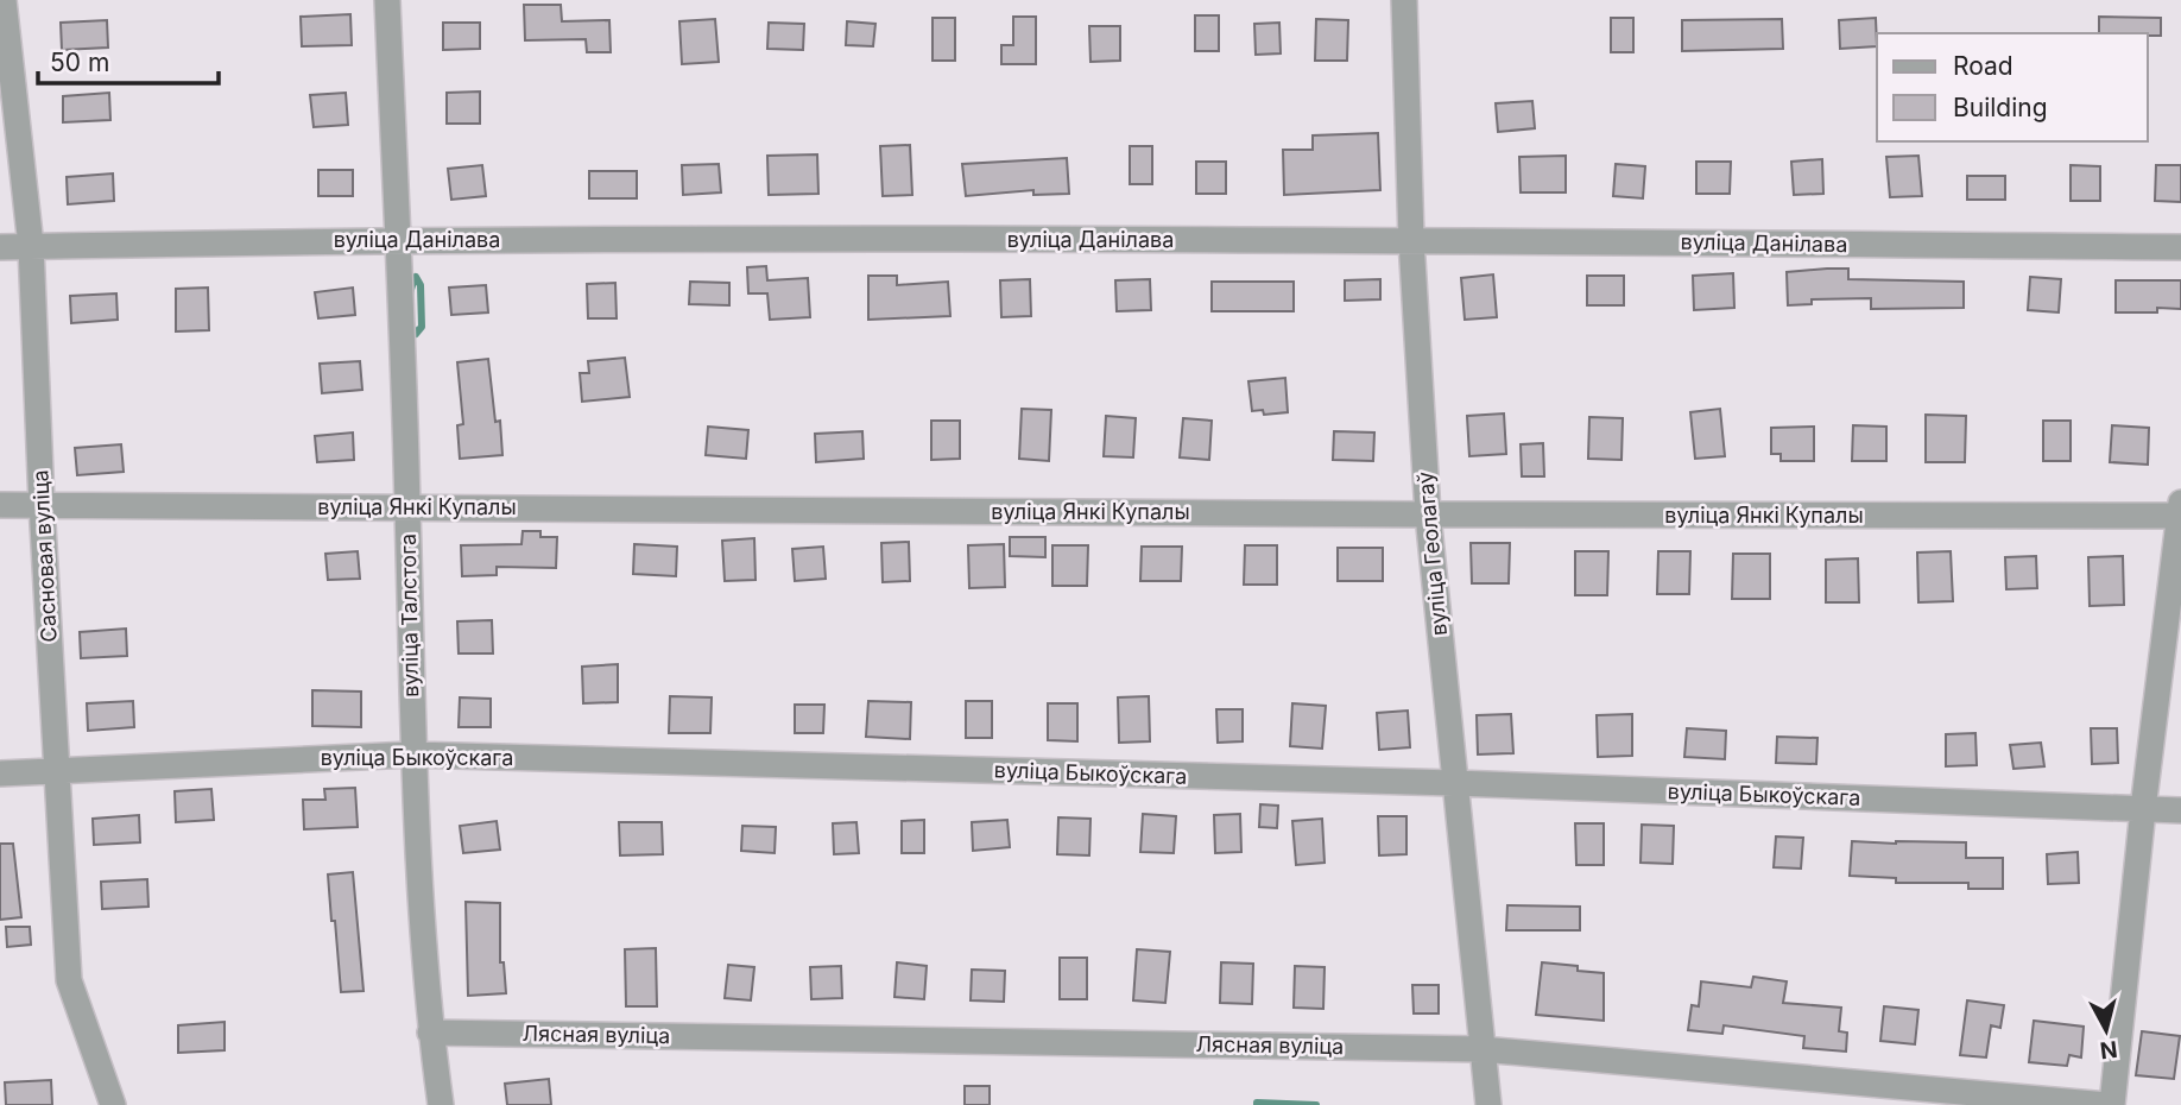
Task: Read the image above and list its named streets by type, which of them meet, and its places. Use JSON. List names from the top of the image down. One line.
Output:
{"streets":{"street":["вуліца Данілава","вуліца Янкі Купалы","вуліца Геолагаў","Сасновая вуліца","вуліца Талстога","вуліца Быкоўскага","Лясная вуліца"]},"crossings":[["вуліца Данілава","вуліца Геолагаў"],["вуліца Данілава","Сасновая вуліца"],["вуліца Данілава","вуліца Талстога"],["вуліца Янкі Купалы","вуліца Геолагаў"],["вуліца Янкі Купалы","Сасновая вуліца"],["вуліца Янкі Купалы","вуліца Талстога"],["вуліца Геолагаў","вуліца Быкоўскага"],["вуліца Геолагаў","Лясная вуліца"],["Сасновая вуліца","вуліца Быкоўскага"],["вуліца Талстога","вуліца Быкоўскага"],["вуліца Талстога","Лясная вуліца"]],"legend":["Road","Building"],"scale_bar":"50 m","north":"bottom"}
